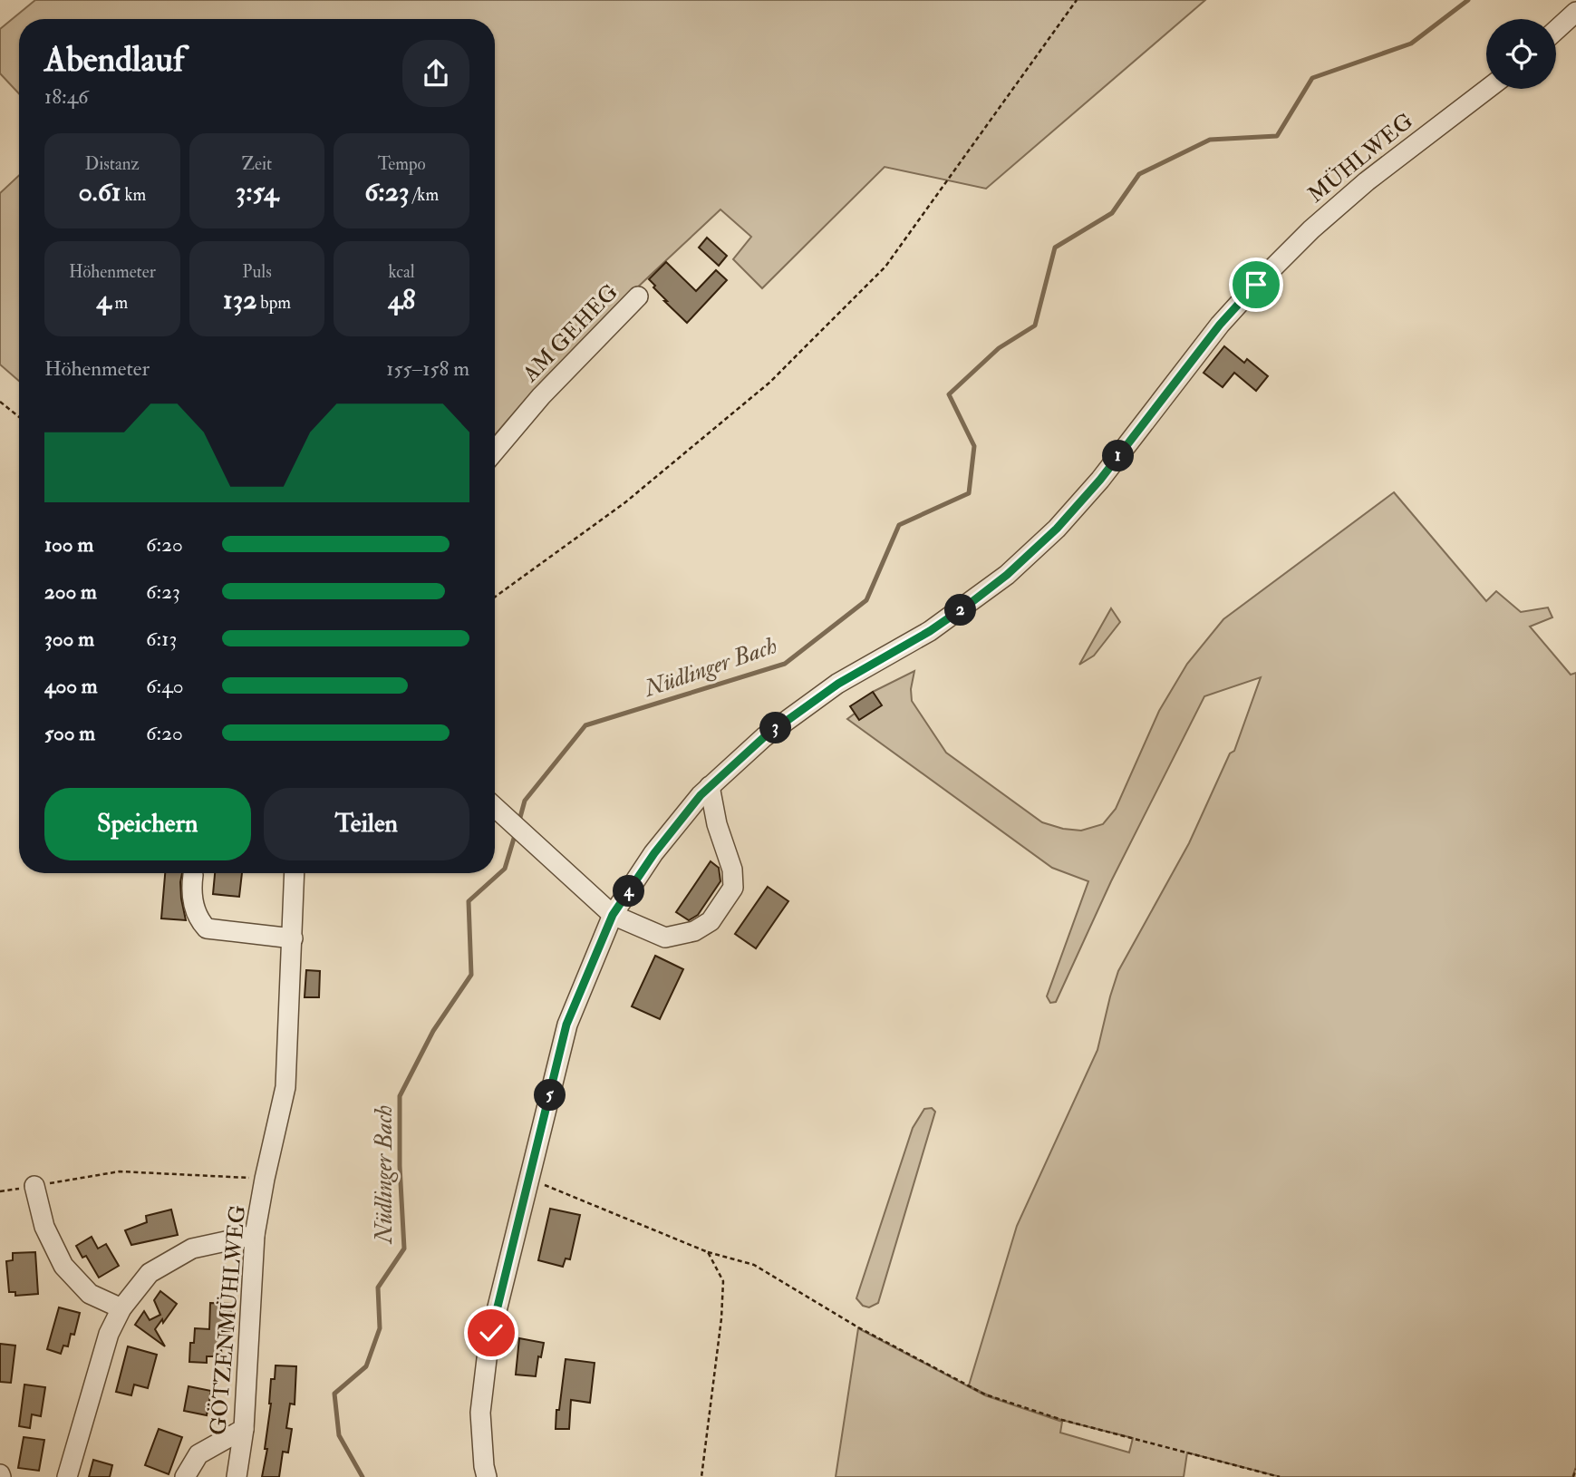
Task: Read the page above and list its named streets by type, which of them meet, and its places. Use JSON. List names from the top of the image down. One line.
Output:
{"streets":{"street":["MÜHLWEG","AM GEHEG","GÖTZENMÜHLWEG"]},"water":["Nüdlinger Bach"],"page":{"heading":["Abendlauf","18:46"],"stats":[["Distanz","0.61 km"],["Zeit","3:54"],["Tempo","6:23 /km"],["Höhenmeter","4 m"],["Puls","132 bpm"],["kcal","48"]],"chart":["Höhenmeter","155–158 m"],"pins":["1","2","3","4","5"],"list":[{"name":"100 m","note":"6:20"},{"name":"200 m","note":"6:23"},{"name":"300 m","note":"6:13"},{"name":"400 m","note":"6:40"},{"name":"500 m","note":"6:20"}],"buttons":["Speichern","Teilen"]}}
